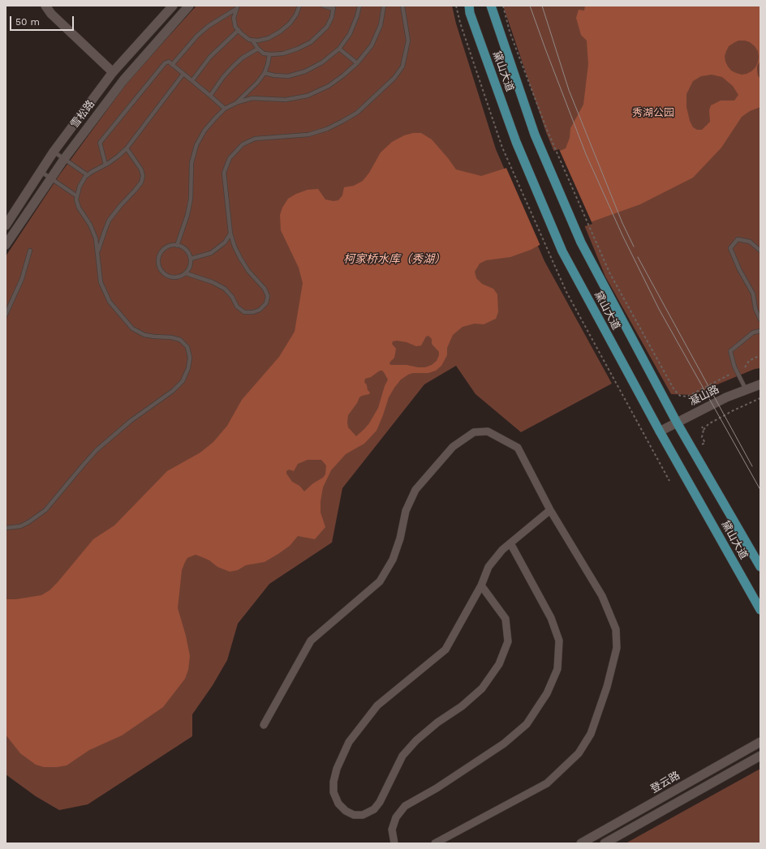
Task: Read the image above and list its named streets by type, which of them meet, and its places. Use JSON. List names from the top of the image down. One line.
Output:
{"streets":{"main road":["黛山大道","雪松路","凝山路","登云路"]},"crossings":[["黛山大道","凝山路"]],"water":["柯家桥水库（秀湖）"],"parks":["秀湖公园"],"scale_bar":"50 m"}
